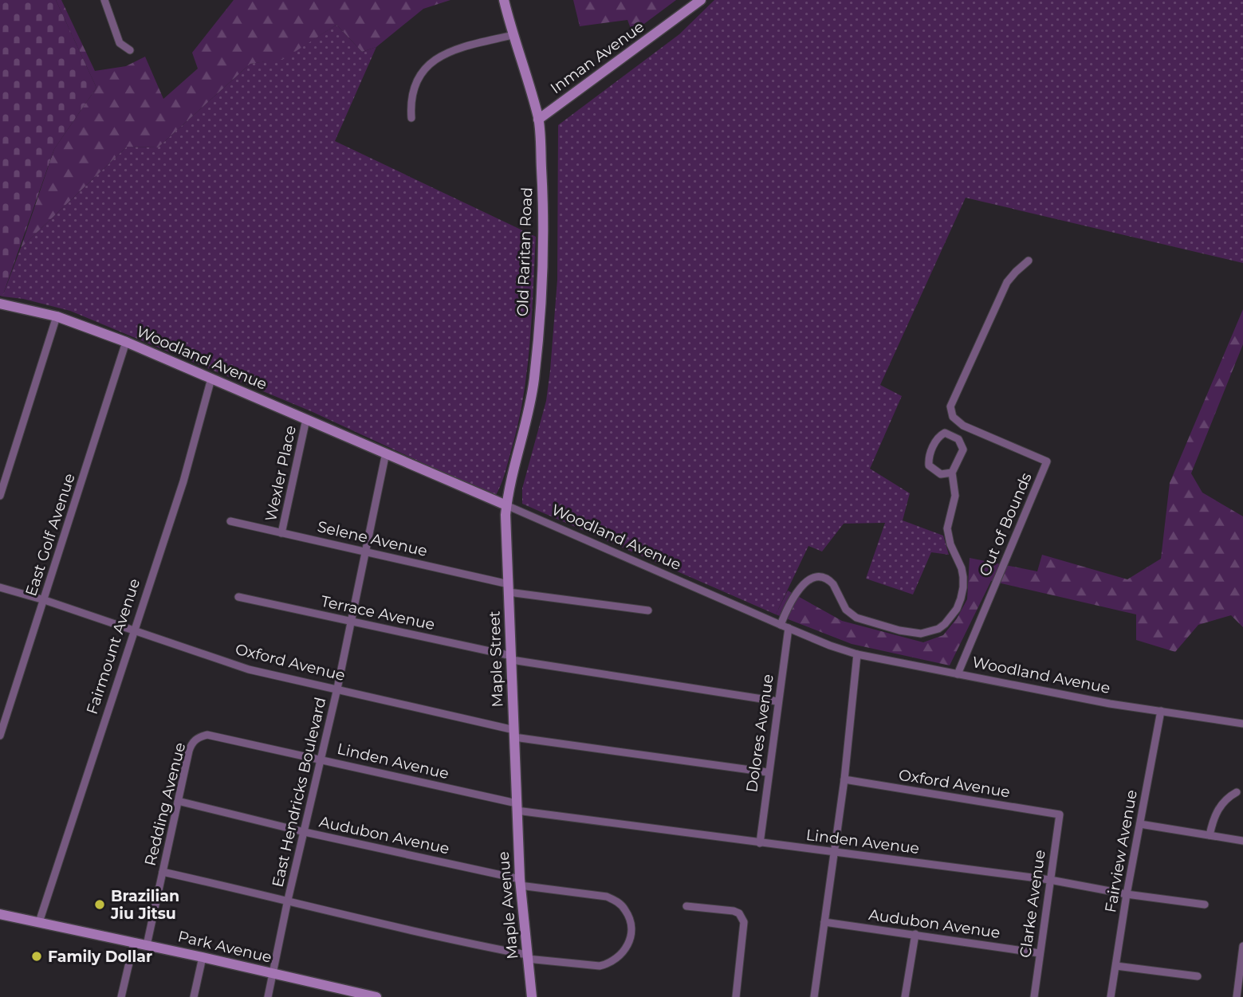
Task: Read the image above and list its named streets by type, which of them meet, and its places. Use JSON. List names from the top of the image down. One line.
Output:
{"streets":{"main road":["Inman Avenue","Old Raritan Road","Woodland Avenue","Maple Street","Maple Avenue","Park Avenue"],"street":["Wexler Place","Out of Bounds","East Golf Avenue","Selene Avenue","Terrace Avenue","Fairmount Avenue","Oxford Avenue","Dolores Avenue","Linden Avenue","East Hendricks Boulevard","Redding Avenue","Audubon Avenue","Fairview Avenue","Clarke Avenue"]},"crossings":[["Inman Avenue","Old Raritan Road"],["Old Raritan Road","Woodland Avenue"],["Old Raritan Road","Maple Street"],["Woodland Avenue","Wexler Place"],["Woodland Avenue","Out of Bounds"],["Woodland Avenue","East Golf Avenue"],["Woodland Avenue","Fairmount Avenue"],["Woodland Avenue","Maple Street"],["Woodland Avenue","Dolores Avenue"],["Woodland Avenue","East Hendricks Boulevard"],["Woodland Avenue","Fairview Avenue"],["Wexler Place","Selene Avenue"],["East Golf Avenue","Oxford Avenue"],["Selene Avenue","Maple Street"],["Selene Avenue","East Hendricks Boulevard"],["Terrace Avenue","Maple Street"],["Terrace Avenue","Dolores Avenue"],["Terrace Avenue","East Hendricks Boulevard"],["Fairmount Avenue","Oxford Avenue"],["Fairmount Avenue","Park Avenue"],["Maple Street","Oxford Avenue"],["Maple Street","Linden Avenue"],["Maple Street","Maple Avenue"],["Oxford Avenue","Dolores Avenue"],["Oxford Avenue","East Hendricks Boulevard"],["Oxford Avenue","Clarke Avenue"],["Dolores Avenue","Linden Avenue"],["Linden Avenue","East Hendricks Boulevard"],["Linden Avenue","Redding Avenue"],["Linden Avenue","Fairview Avenue"],["Linden Avenue","Clarke Avenue"],["Linden Avenue","Maple Avenue"],["East Hendricks Boulevard","Audubon Avenue"],["East Hendricks Boulevard","Park Avenue"],["Redding Avenue","Audubon Avenue"],["Redding Avenue","Park Avenue"],["Audubon Avenue","Clarke Avenue"],["Audubon Avenue","Maple Avenue"]],"places":["Brazilian Jiu Jitsu","Family Dollar"]}
